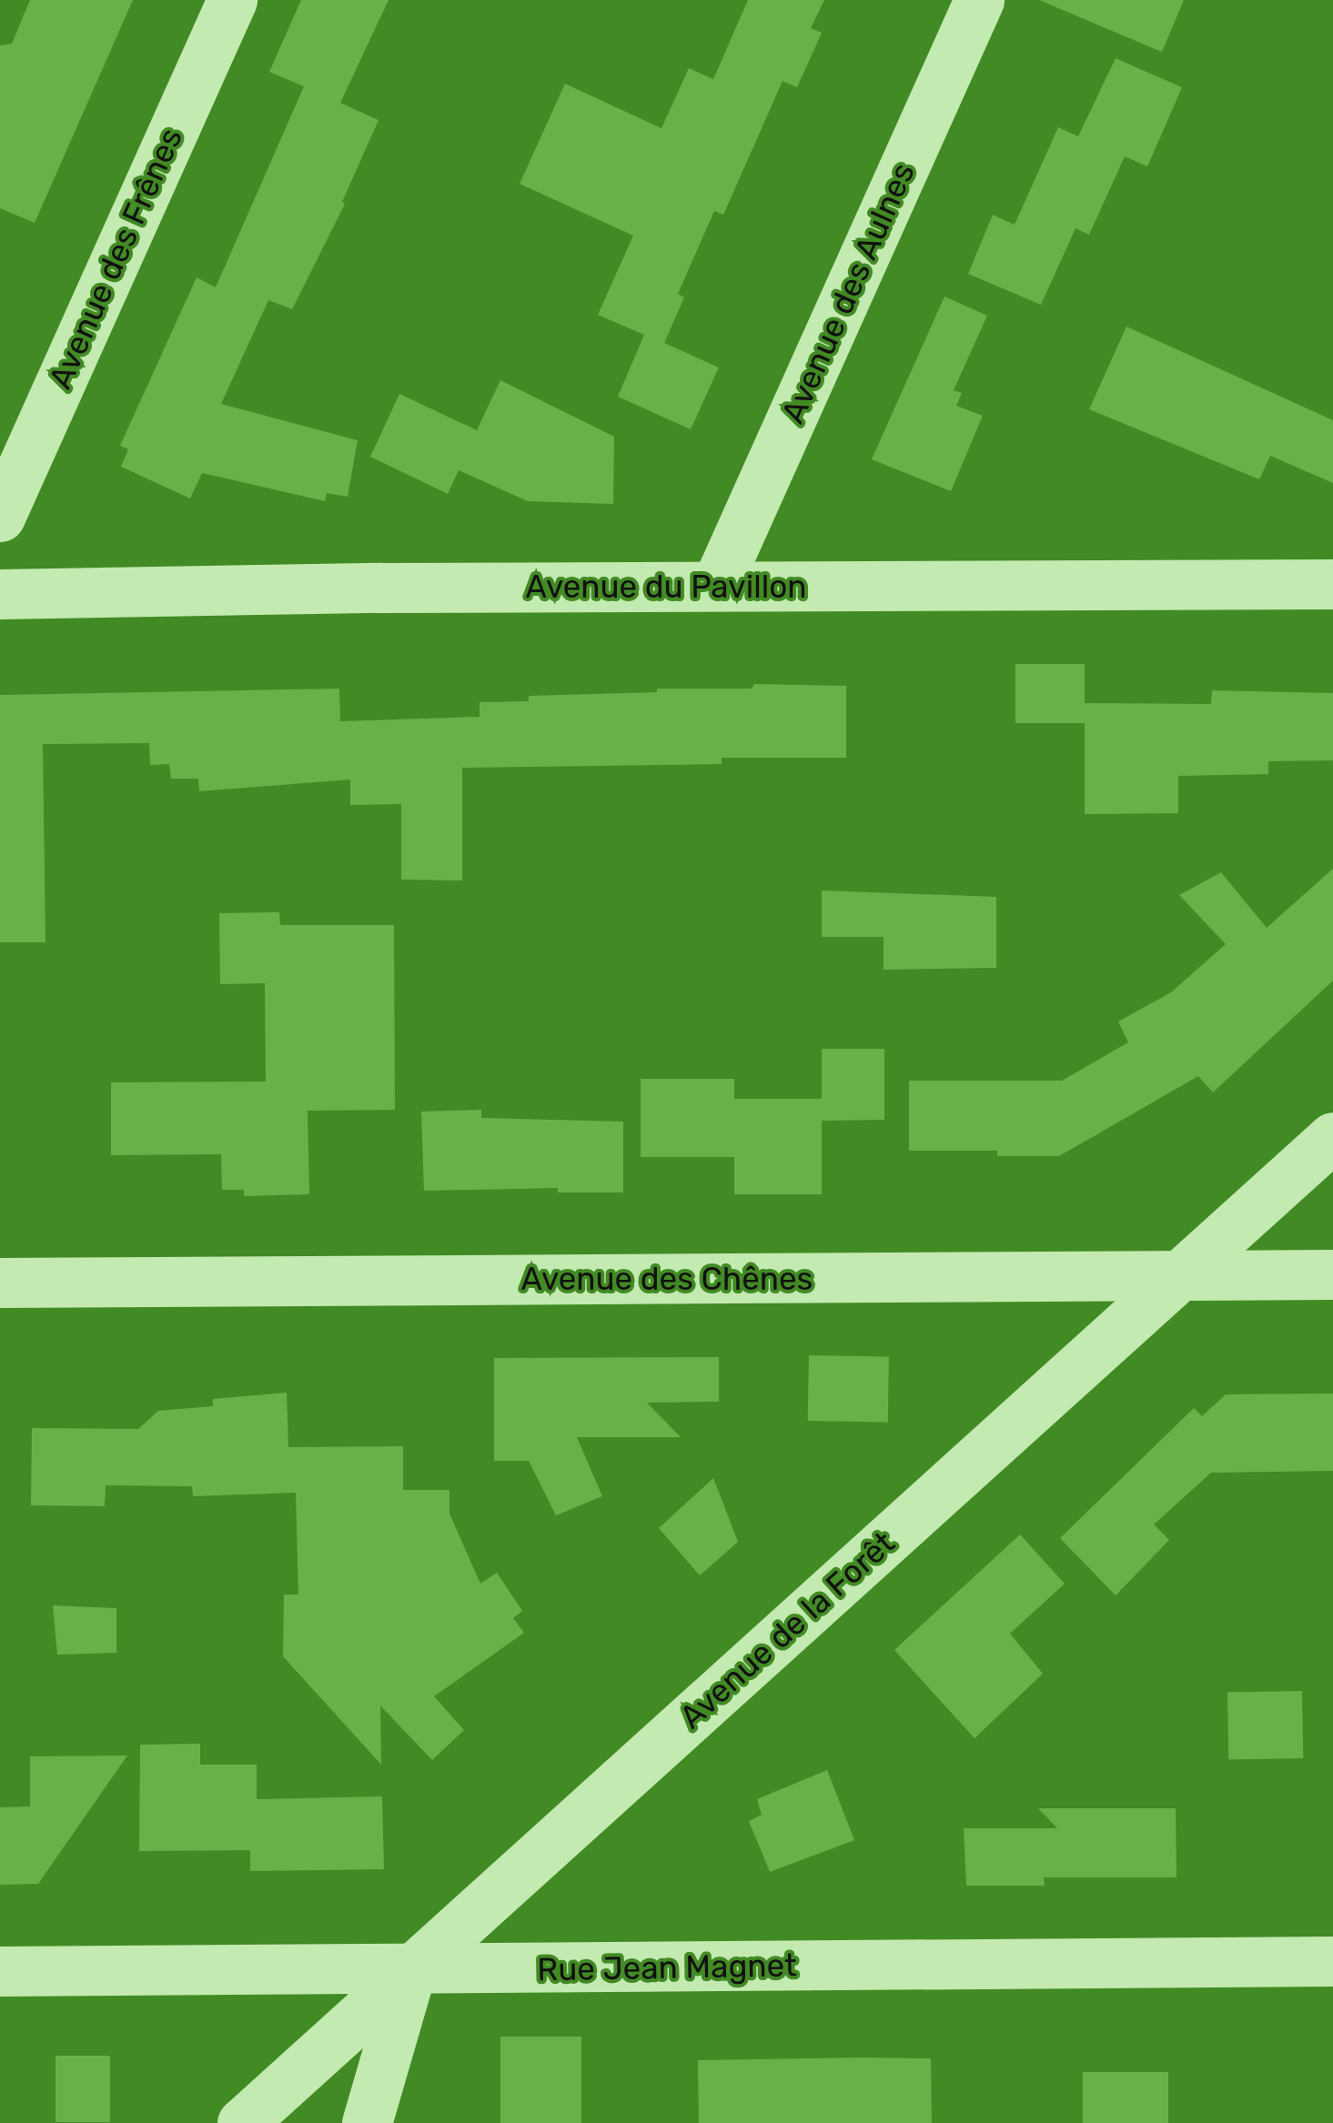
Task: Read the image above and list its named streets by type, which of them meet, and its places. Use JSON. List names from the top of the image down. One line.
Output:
{"streets":{"street":["Avenue des Frênes","Avenue des Aulnes","Avenue du Pavillon","Avenue des Chênes","Avenue de la Forêt","Rue Jean Magnet"]},"crossings":[["Avenue des Aulnes","Avenue du Pavillon"],["Avenue des Chênes","Avenue de la Forêt"],["Avenue de la Forêt","Rue Jean Magnet"]]}
